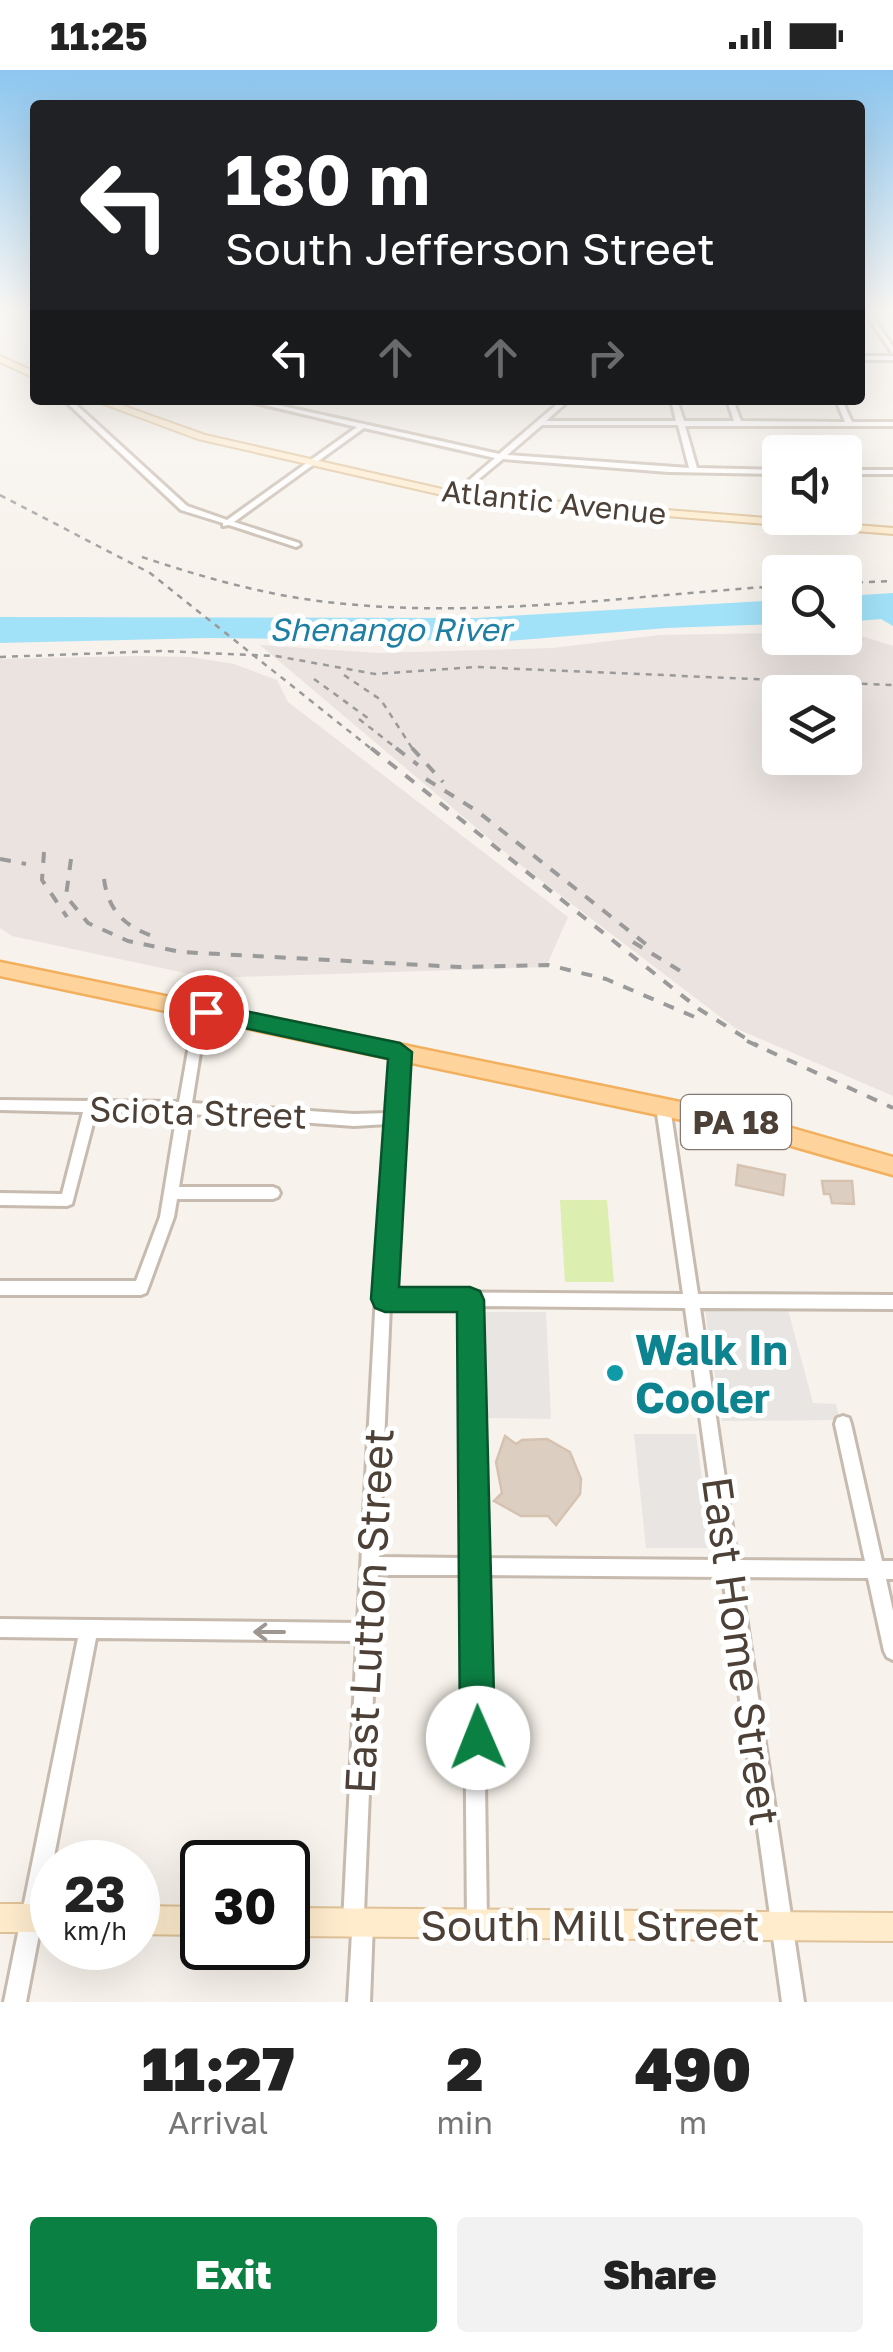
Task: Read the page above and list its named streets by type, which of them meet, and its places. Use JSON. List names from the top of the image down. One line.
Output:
{"streets":{"main road":["PA 18"],"street":["Atlantic Avenue","Sciota Street","East Lutton Street","East Home Street","South Mill Street"]},"crossings":[["Sciota Street","East Lutton Street"],["PA 18","East Lutton Street"],["PA 18","East Home Street"],["East Lutton Street","South Mill Street"],["East Home Street","South Mill Street"]],"water":["Shenango River"],"places":["Walk In Cooler"],"page":{"status":"11:25","turn":["180 m","South Jefferson Street"],"speed":"23 km/h","limit":"30","eta":["11:27","Arrival","2","min","490","m"],"buttons":["Exit","Share"]}}
